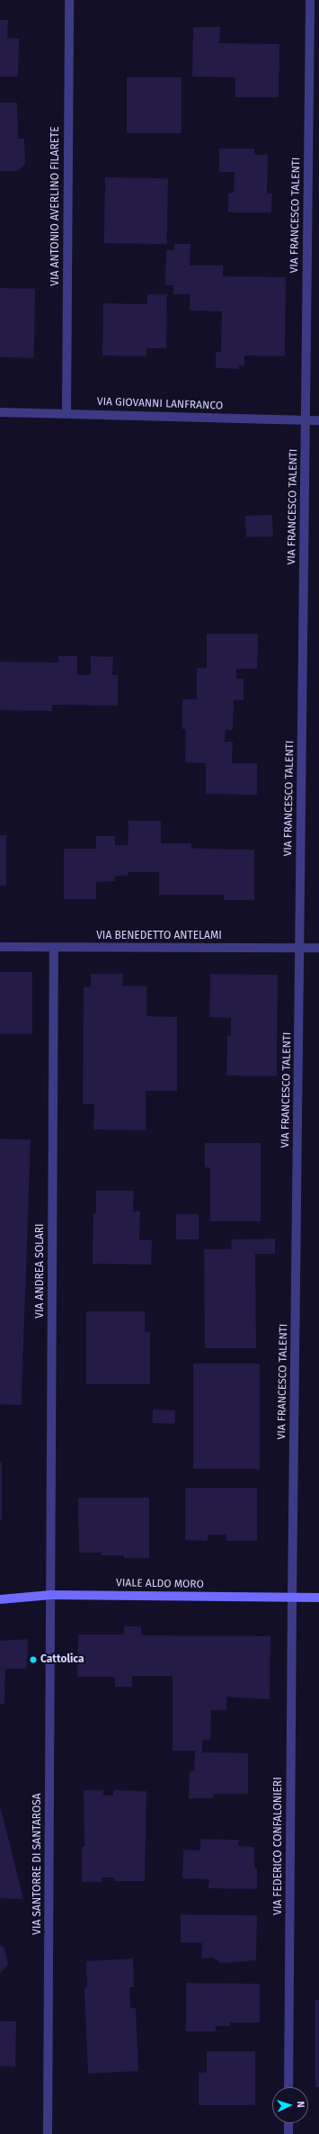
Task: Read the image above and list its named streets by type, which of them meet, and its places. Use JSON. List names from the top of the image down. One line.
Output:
{"streets":{"main road":["VIALE ALDO MORO"],"street":["VIA ANTONIO AVERLINO FILARETE","VIA FRANCESCO TALENTI","VIA GIOVANNI LANFRANCO","VIA BENEDETTO ANTELAMI","VIA ANDREA SOLARI","VIA FEDERICO CONFALONIERI","VIA SANTORRE DI SANTAROSA"]},"crossings":[["VIA ANTONIO AVERLINO FILARETE","VIA GIOVANNI LANFRANCO"],["VIA FRANCESCO TALENTI","VIA GIOVANNI LANFRANCO"],["VIA FRANCESCO TALENTI","VIA BENEDETTO ANTELAMI"],["VIA FRANCESCO TALENTI","VIALE ALDO MORO"],["VIA FRANCESCO TALENTI","VIA FEDERICO CONFALONIERI"],["VIA BENEDETTO ANTELAMI","VIA ANDREA SOLARI"],["VIA ANDREA SOLARI","VIALE ALDO MORO"],["VIA ANDREA SOLARI","VIA SANTORRE DI SANTAROSA"],["VIALE ALDO MORO","VIA FEDERICO CONFALONIERI"],["VIALE ALDO MORO","VIA SANTORRE DI SANTAROSA"]],"places":["Cattolica"],"north":"right"}
